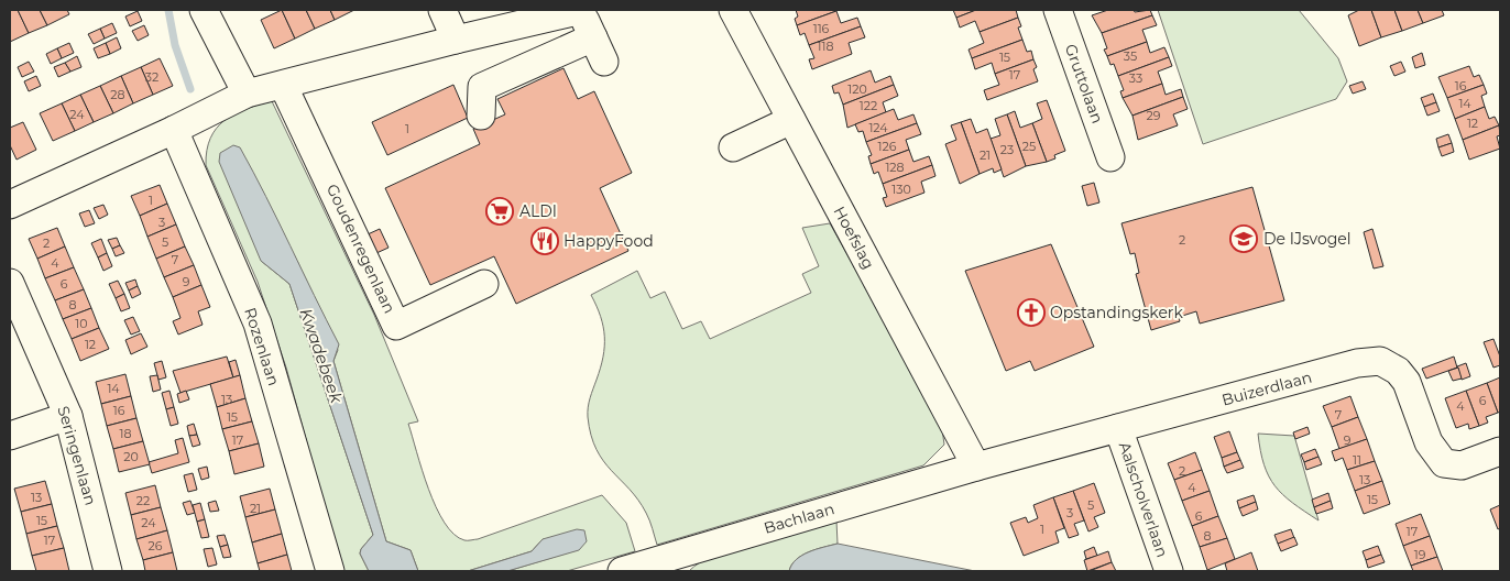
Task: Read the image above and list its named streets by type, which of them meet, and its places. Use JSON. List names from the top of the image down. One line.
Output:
{"streets":{"street":["Gruttolaan","Hoefslag","Goudenregenlaan","Rozenlaan","Buizerdlaan","Seringenlaan","Aalscholverlaan","Bachlaan"]},"crossings":[["Hoefslag","Buizerdlaan"],["Hoefslag","Bachlaan"],["Buizerdlaan","Aalscholverlaan"],["Buizerdlaan","Bachlaan"]],"water":["Kwadebeek"],"places":{"supermarket":["ALDI"],"school or university":["De IJsvogel"],"restaurant":["HappyFood"],"church":["Opstandingskerk"]},"house_numbers":["116","118","35","15","17","32","33","16","120","28","14","122","24","29","12","124","1","126","25","23","21","128","130","1","3","2","5","2","7","4","9","6","8","10","12","14","13","6","4","16","7","15","18","17","9","20","11","2","13","4","13","15","22","5","21","3","6","15","24","1","17","8","17","26","19"]}
